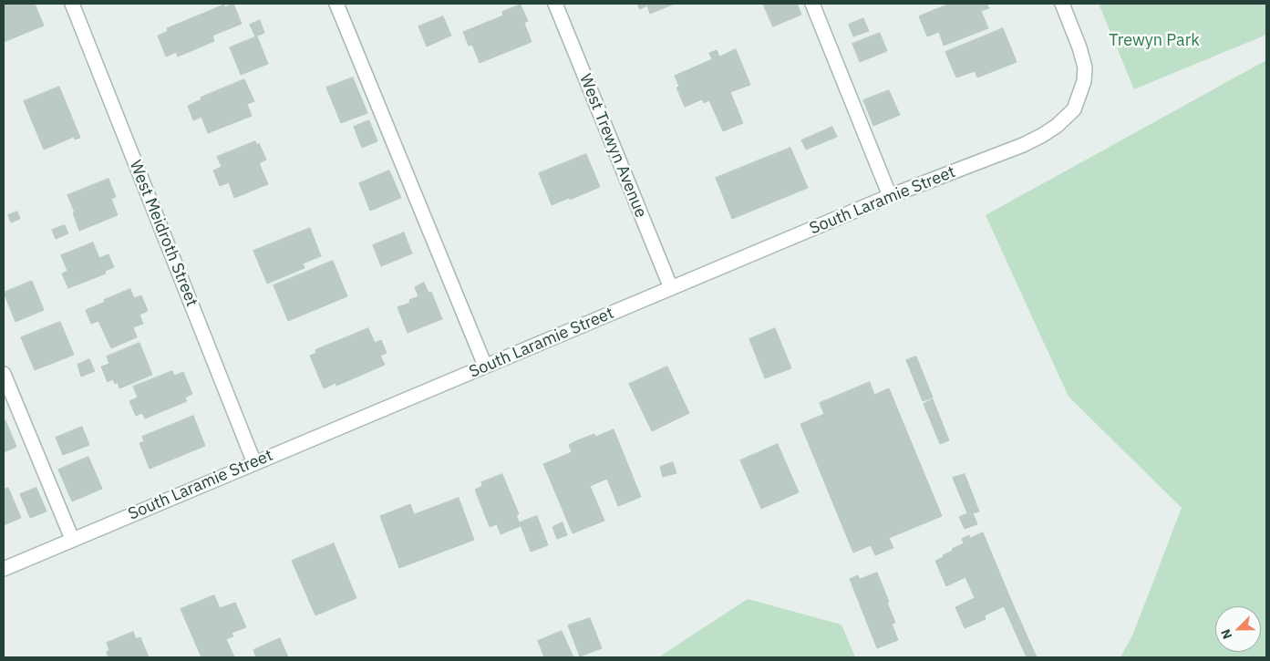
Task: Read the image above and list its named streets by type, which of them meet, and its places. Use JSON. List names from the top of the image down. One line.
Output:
{"streets":{"street":["West Trewyn Avenue","South Laramie Street","West Meidroth Street"]},"crossings":[["West Trewyn Avenue","South Laramie Street"],["South Laramie Street","West Meidroth Street"]],"parks":["Trewyn Park"],"north":"bottom left"}
